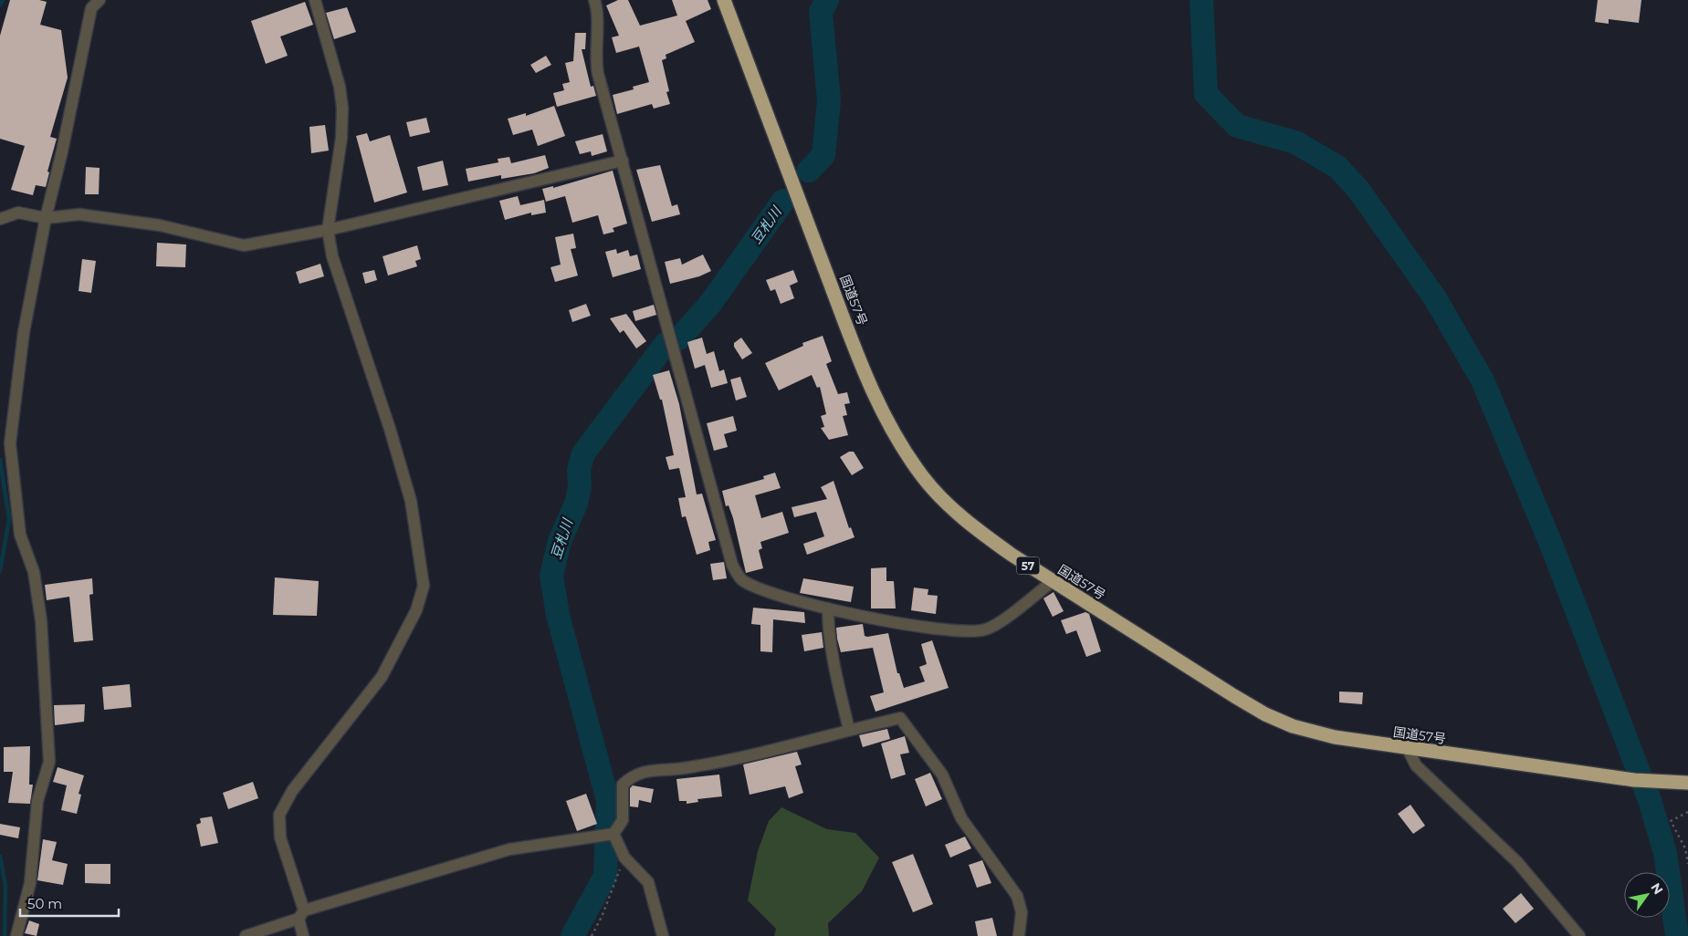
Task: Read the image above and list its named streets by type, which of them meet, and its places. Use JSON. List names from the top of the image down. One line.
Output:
{"streets":{"highway":["国道57号","57"]},"water":["豆札川"],"scale_bar":"50 m","north":"top right"}
